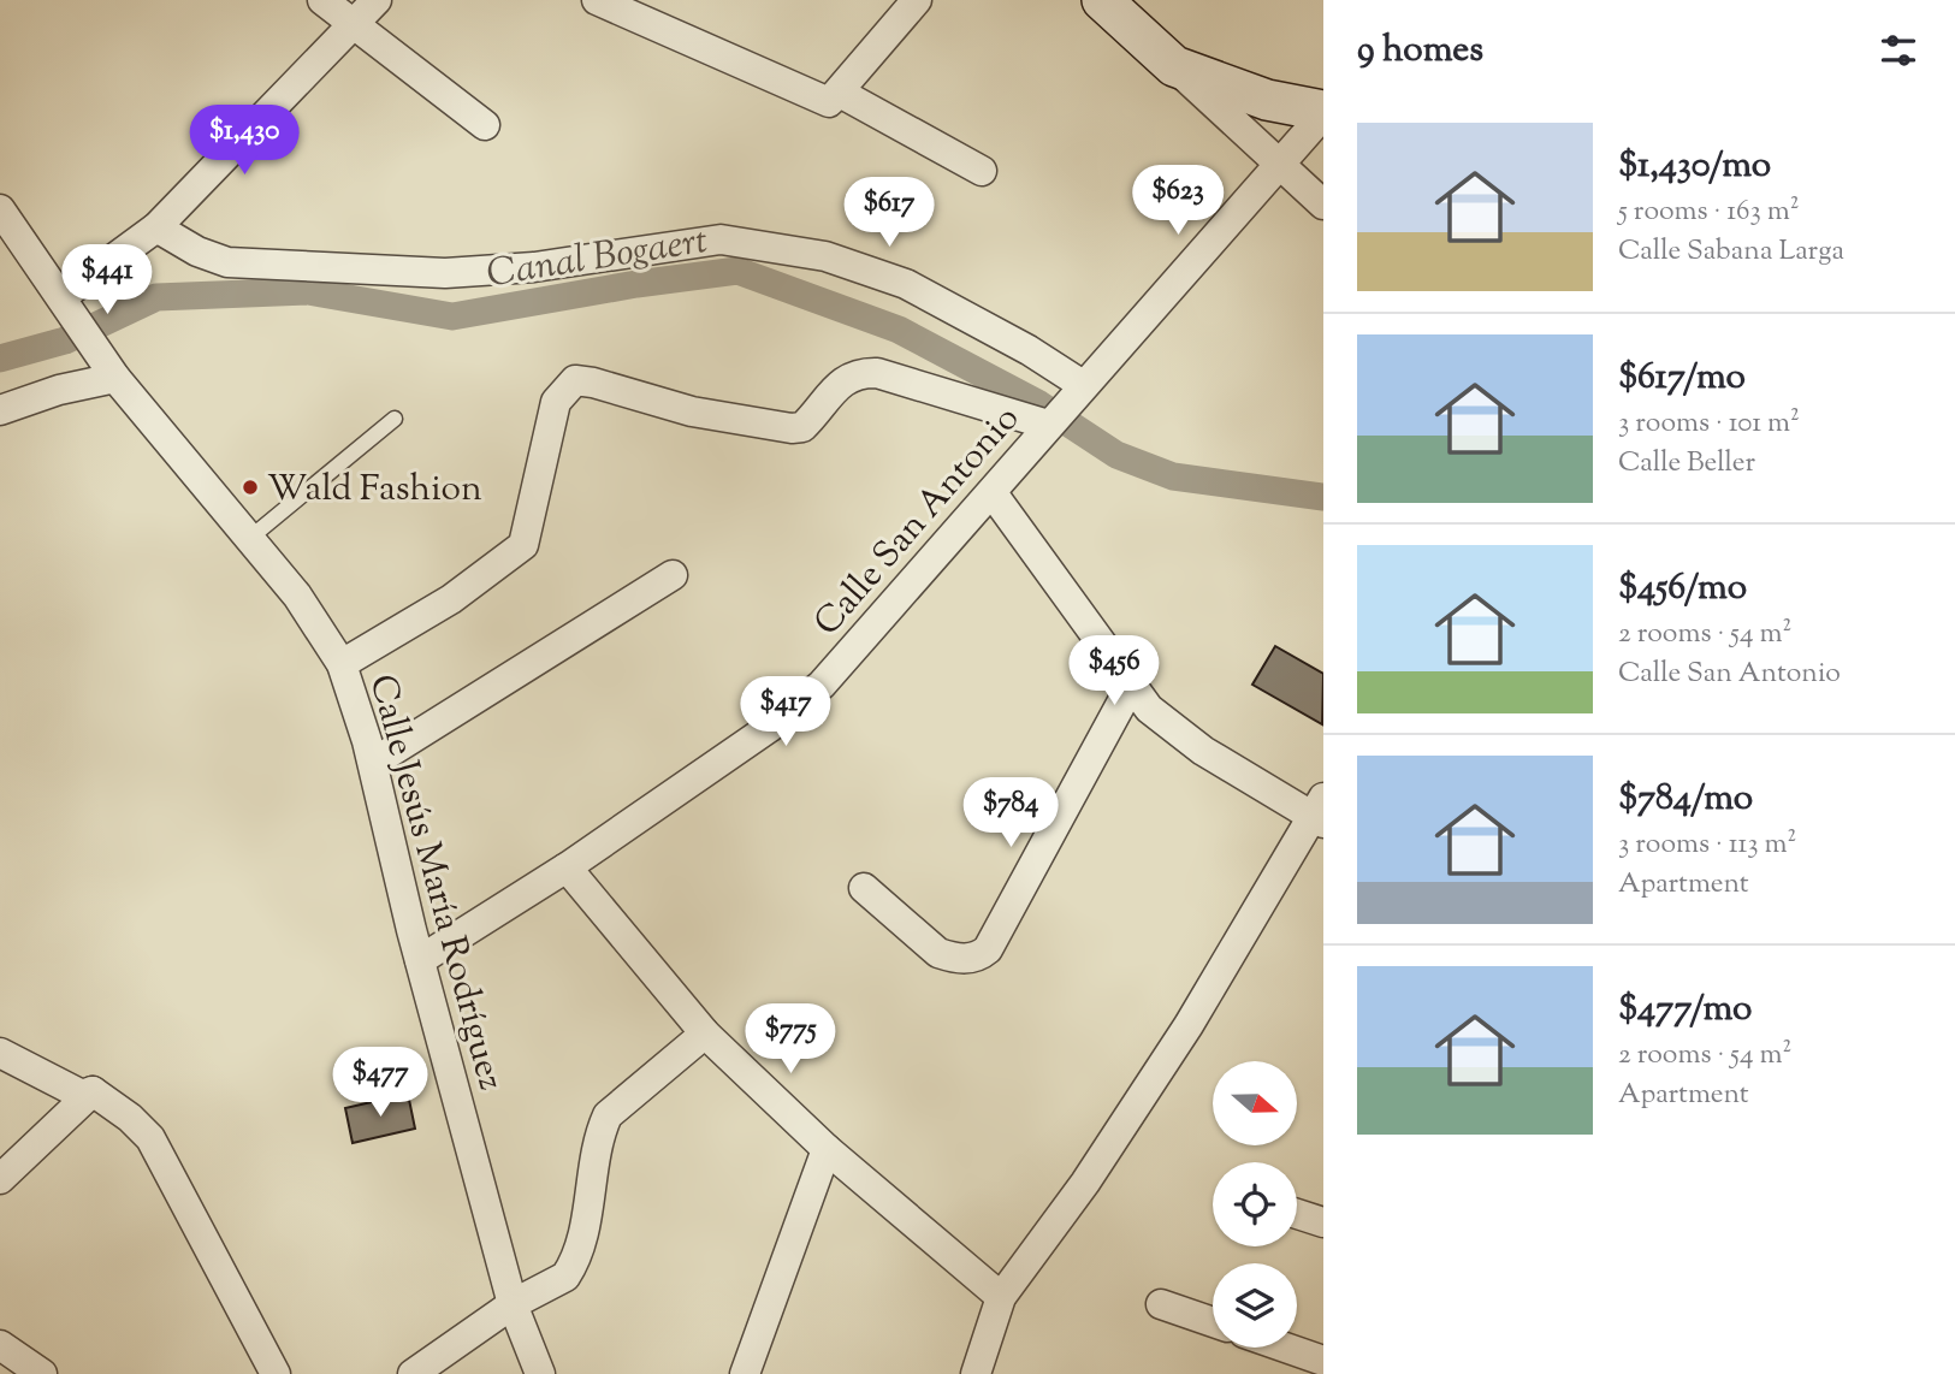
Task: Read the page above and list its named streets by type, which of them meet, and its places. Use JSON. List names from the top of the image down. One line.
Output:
{"streets":{"street":["Calle San Antonio","Calle Jesús María Rodríguez"]},"crossings":[["Calle San Antonio","Calle Jesús María Rodríguez"]],"water":["Canal Bogaert"],"places":["Wald Fashion"],"north":"right","page":{"heading":"9 homes","list":[{"name":"$1,430/mo","note":"5 rooms · 163 m² · Calle Sabana Larga"},{"name":"$617/mo","note":"3 rooms · 101 m² · Calle Beller"},{"name":"$456/mo","note":"2 rooms · 54 m² · Calle San Antonio"},{"name":"$784/mo","note":"3 rooms · 113 m² · Apartment"},{"name":"$477/mo","note":"2 rooms · 54 m² · Apartment"}],"price":["$1,430","$623","$617","$441","$456","$417","$784","$775","$477"]}}
